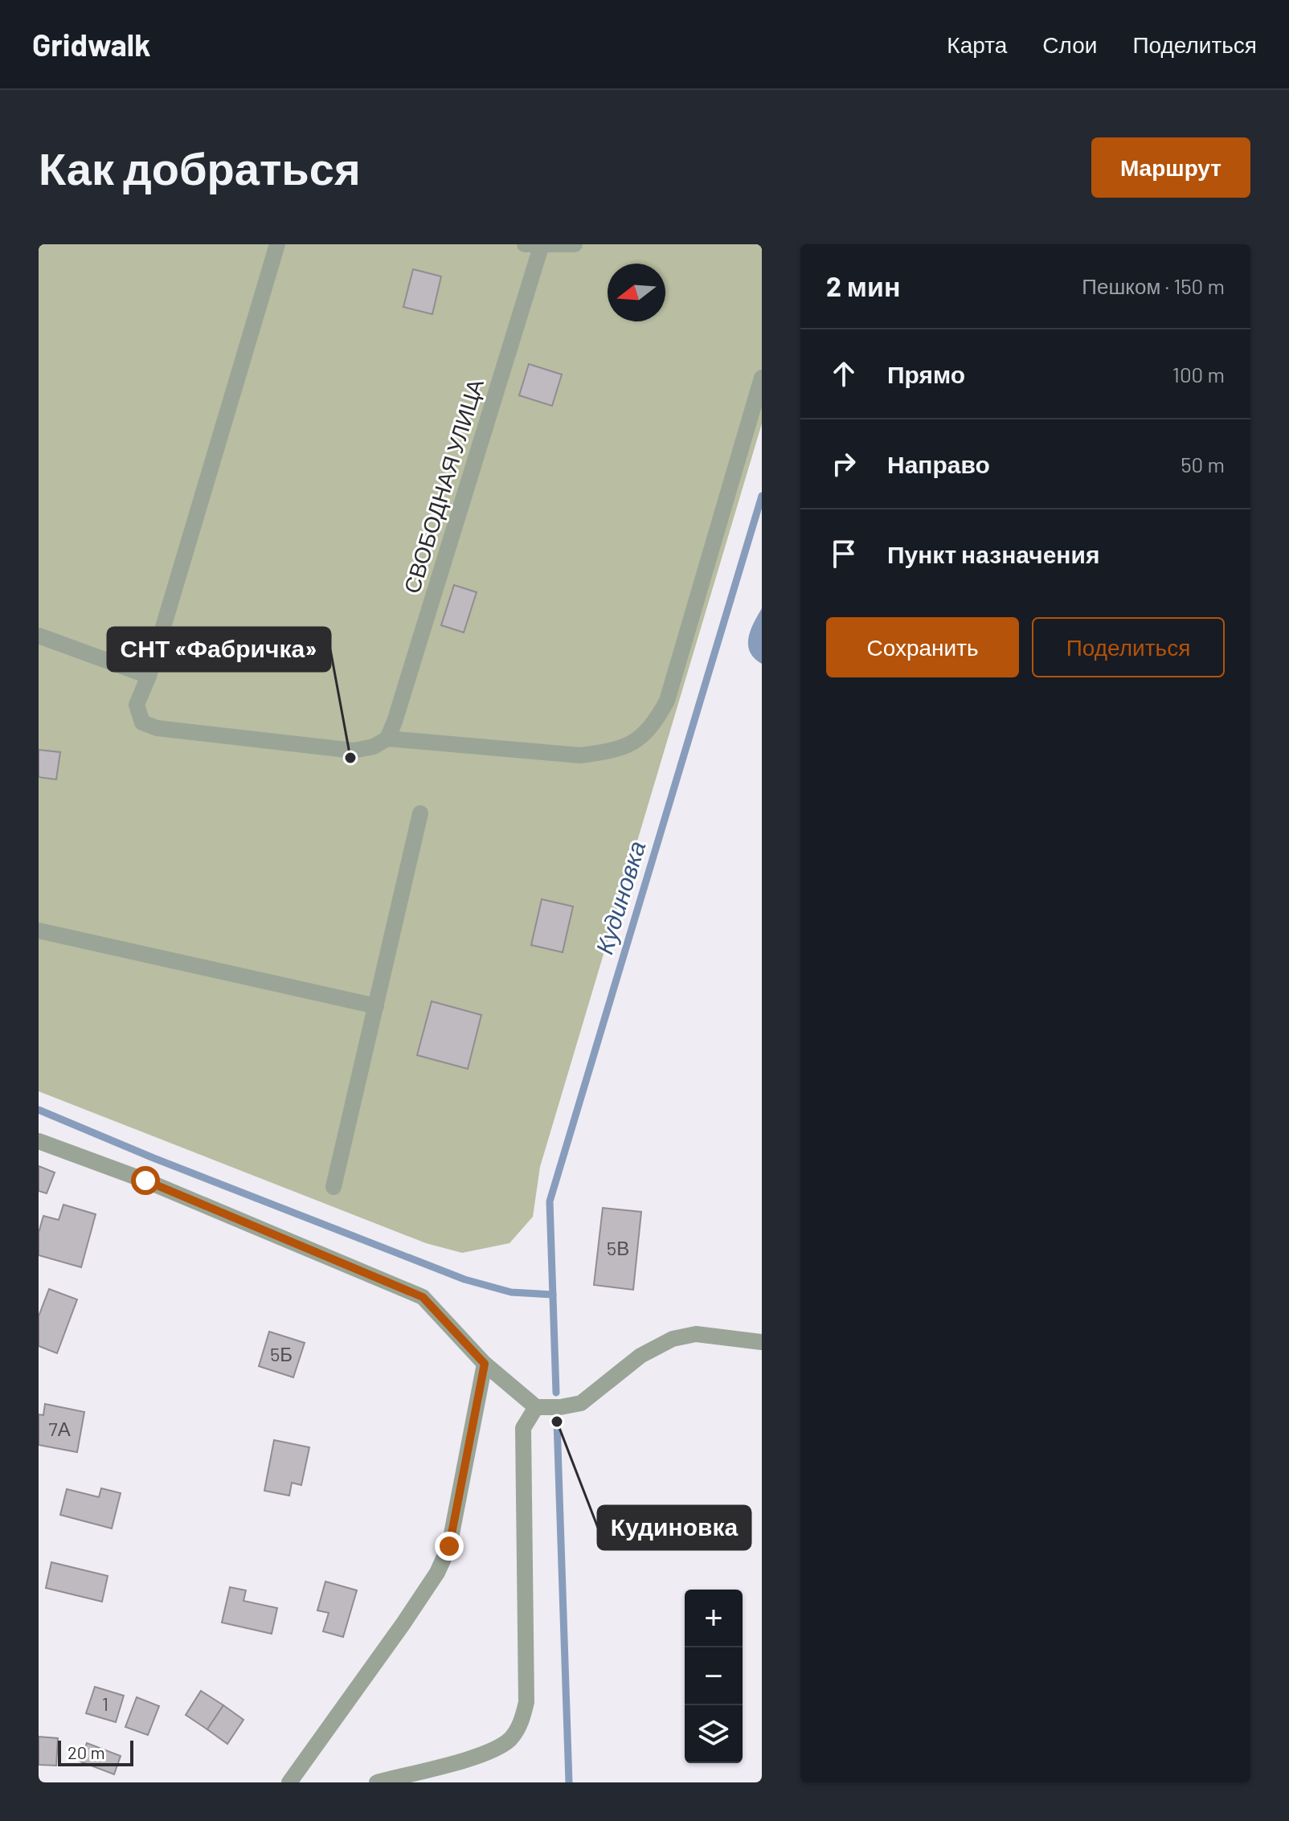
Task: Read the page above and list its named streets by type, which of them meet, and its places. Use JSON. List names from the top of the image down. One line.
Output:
{"streets":{"street":["СВОБОДНАЯ УЛИЦА"]},"water":["Кудиновка"],"places":["СНТ «Фабричка»","Кудиновка"],"house_numbers":["5В","5Б","7А","1"],"scale_bar":"20 m","north":"left","page":{"header":"Gridwalk","nav":["Карта","Слои","Поделиться"],"buttons":["Маршрут",["Сохранить","Поделиться"]],"title":"Как добраться","heading":["2 мин","Пешком · 150 m"],"list":[["Прямо","100 m"],["Направо","50 m"],"Пункт назначения"],"map_buttons":["+","−"],"scale":"20 m"}}
